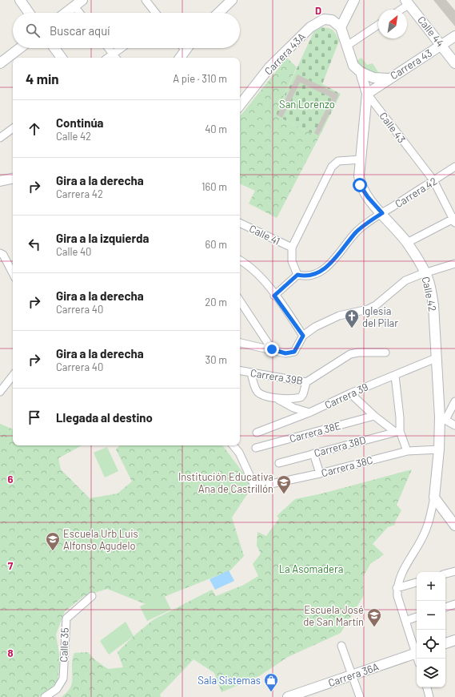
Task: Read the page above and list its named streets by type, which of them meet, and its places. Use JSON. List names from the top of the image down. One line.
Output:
{"streets":{"street":["Calle 44","Carrera 43A","Carrera 43","Calle 43","Carrera 42","Calle 41","Calle 42","Carrera 39B","Carrera 39","Carrera 38E","Carrera 38D","Carrera 38C","Calle 35","Carrera 36A"]},"crossings":[["Calle 44","Carrera 43"],["Carrera 43A","Calle 43"],["Carrera 43","Calle 43"],["Carrera 43","Calle 42"],["Calle 43","Carrera 42"],["Calle 43","Calle 42"],["Carrera 42","Calle 42"],["Calle 42","Carrera 39"],["Calle 42","Carrera 38C"]],"parks":["San Lorenzo","La Asomadera"],"places":{"church":["Iglesia del Pilar"],"school or university":["Institución Educativa Ana de Castrillón","Escuela Urb Luis Alfonso Agudelo","Escuela José de San Martín"],"shop":["Sala Sistemas"]},"north":"top right","page":{"search":"Buscar aquí","heading":["4 min","A pie · 310 m"],"list":[["Continúa","Calle 42","40 m"],["Gira a la derecha","Carrera 42","160 m"],["Gira a la izquierda","Calle 40","60 m"],["Gira a la derecha","Carrera 40","20 m"],["Gira a la derecha","Carrera 40","30 m"],"Llegada al destino"],"map_buttons":["+","−"]},"grid":{"columns":["D"],"rows":["6","7","8"]}}
